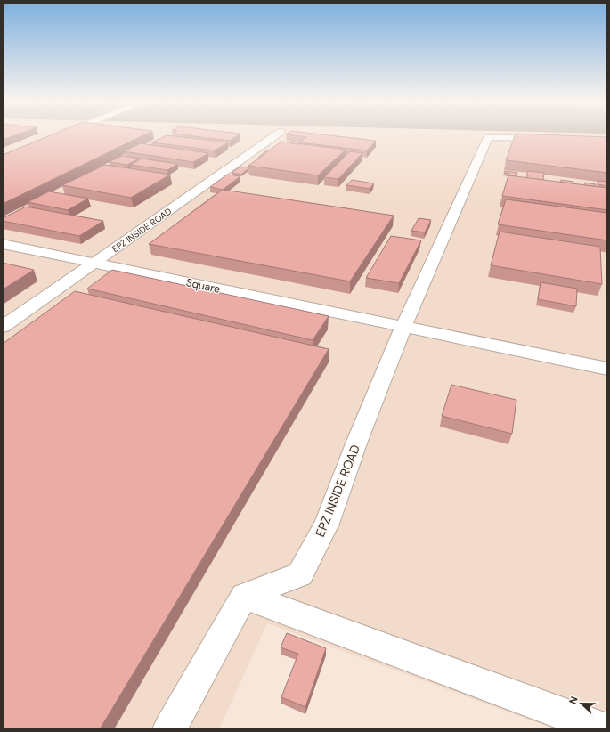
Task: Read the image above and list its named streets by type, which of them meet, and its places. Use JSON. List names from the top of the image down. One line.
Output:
{"streets":{"lane":["EPZ INSIDE ROAD","Square"]},"crossings":[["EPZ INSIDE ROAD","Square"]],"north":"left"}
